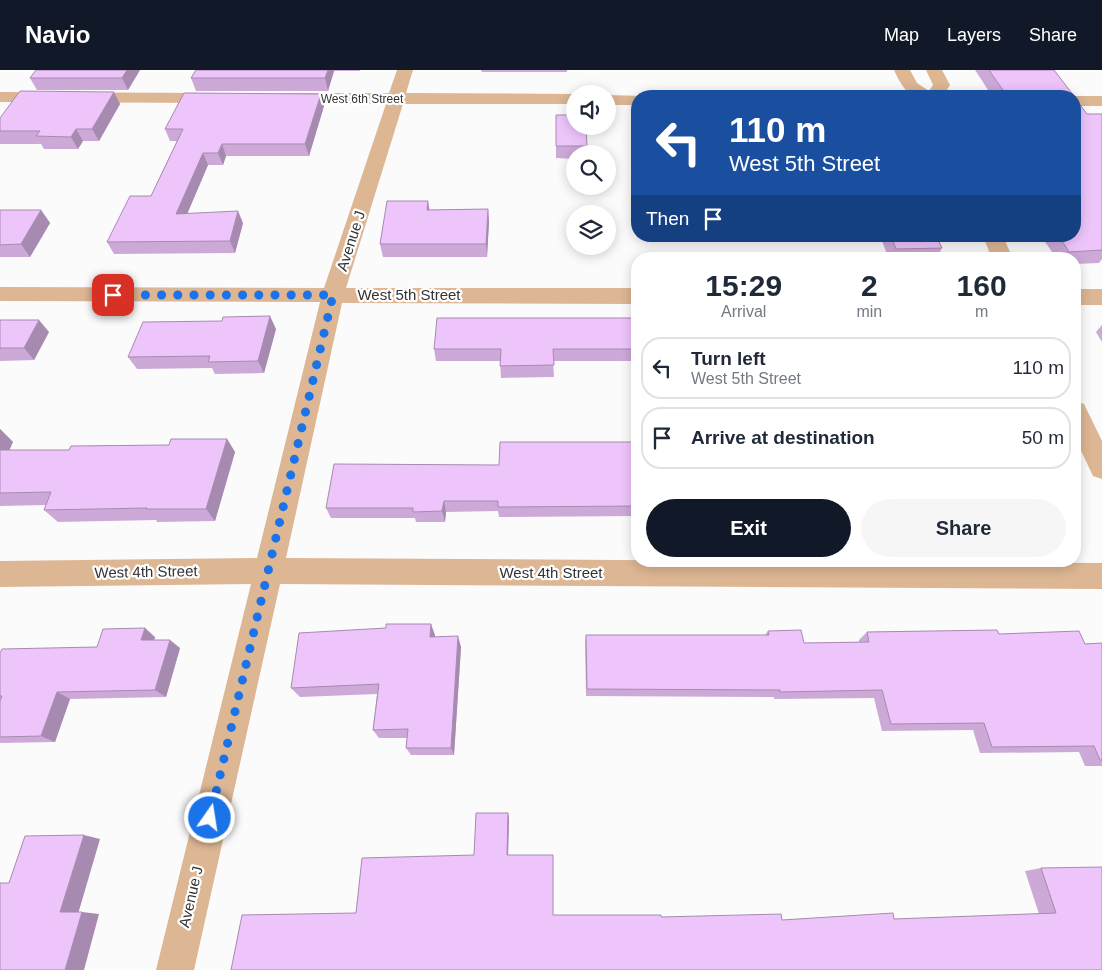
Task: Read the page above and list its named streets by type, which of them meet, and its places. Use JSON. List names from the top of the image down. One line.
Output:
{"streets":{"street":["West 6th Street","Avenue J","West 5th Street","West 4th Street"]},"crossings":[["West 6th Street","Avenue J"],["Avenue J","West 5th Street"],["Avenue J","West 4th Street"]],"page":{"header":"Navio","nav":["Map","Layers","Share"],"turn":["110 m","West 5th Street"],"then":"Then","eta":["15:29","Arrival","2","min","160","m"],"list":[{"name":"Turn left","note":"West 5th Street","value":"110 m"},{"name":"Arrive at destination","value":"50 m"}],"buttons":["Exit","Share"]}}
